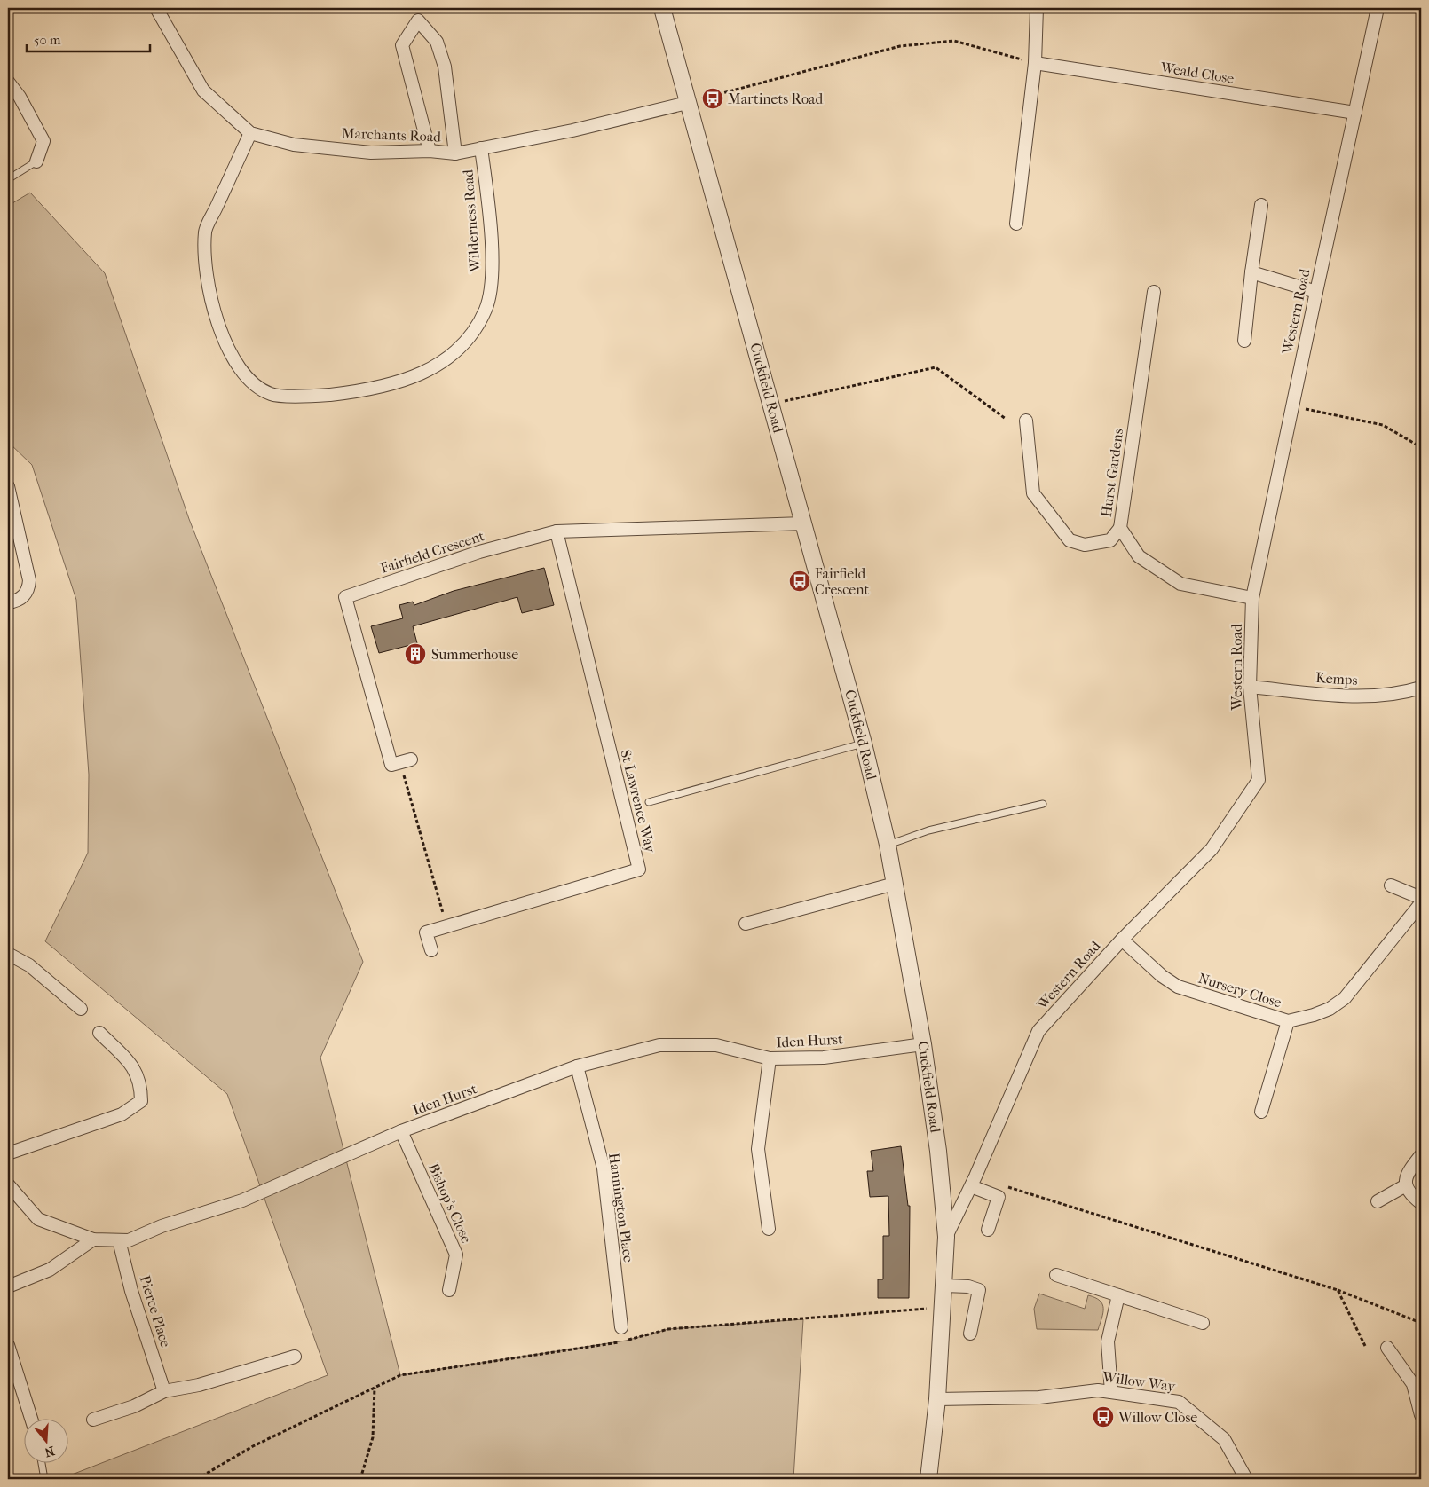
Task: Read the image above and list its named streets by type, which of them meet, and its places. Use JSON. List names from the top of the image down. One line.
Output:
{"streets":{"street":["Weald Close","Marchants Road","Wilderness Road","Western Road","Cuckfield Road","Hurst Gardens","Fairfield Crescent","Kemps","St Lawrence Way","Nursery Close","Iden Hurst","Bishop's Close","Hannington Place","Pierce Place","Willow Way"]},"crossings":[["Weald Close","Western Road"],["Marchants Road","Wilderness Road"],["Marchants Road","Cuckfield Road"],["Western Road","Cuckfield Road"],["Western Road","Hurst Gardens"],["Western Road","Kemps"],["Western Road","Nursery Close"],["Cuckfield Road","Fairfield Crescent"],["Cuckfield Road","Iden Hurst"],["Cuckfield Road","Willow Way"],["Fairfield Crescent","St Lawrence Way"],["Iden Hurst","Bishop's Close"],["Iden Hurst","Hannington Place"],["Iden Hurst","Pierce Place"]],"places":{"bus stop":["Martinets Road","Fairfield Crescent","Willow Close"],"building":["Summerhouse"]},"scale_bar":"50 m","north":"bottom"}
